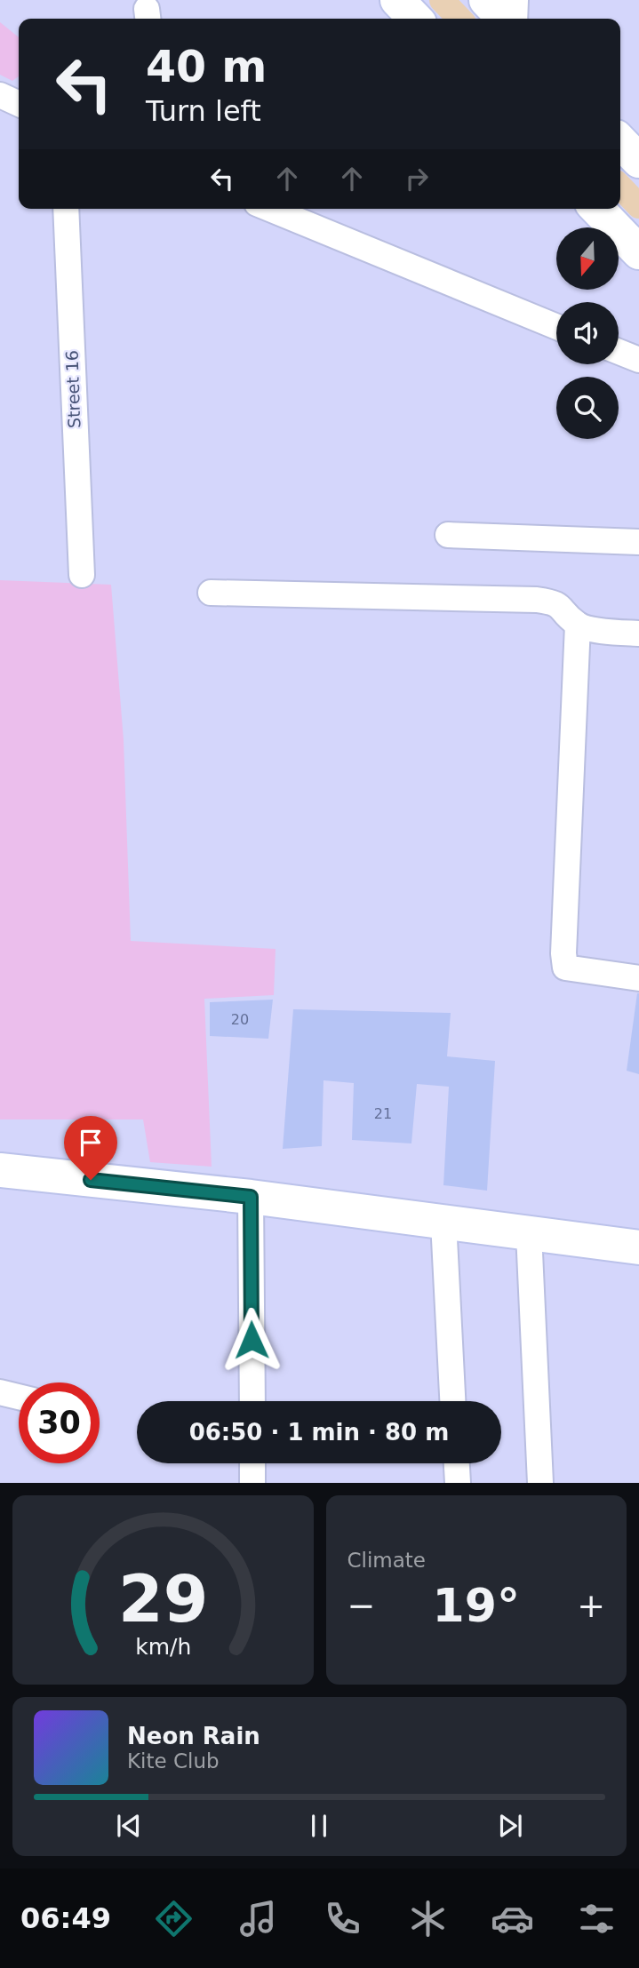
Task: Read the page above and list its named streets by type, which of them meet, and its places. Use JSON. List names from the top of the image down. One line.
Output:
{"streets":{"street":["Street 16"]},"house_numbers":["20","21"],"north":"bottom","page":{"turn":["40 m","Turn left"],"limit":"30","trip":"06:50 · 1 min · 80 m","tile":"Climate","heat":["−","19°","+"],"song":["Neon Rain","Kite Club"],"tabs":"06:49","gauge":["29","km/h"]}}
